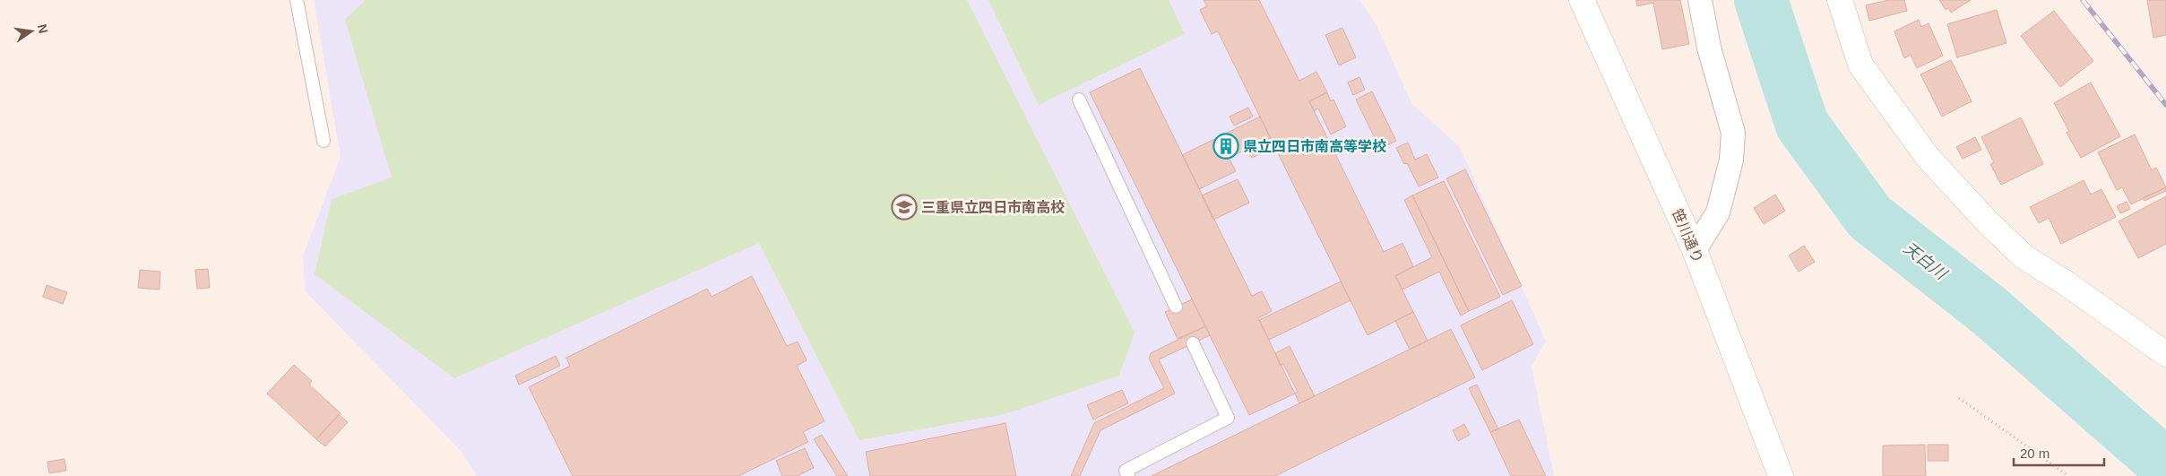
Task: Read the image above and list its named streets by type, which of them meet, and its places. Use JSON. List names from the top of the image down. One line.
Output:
{"streets":{"street":["笹川通り"]},"water":["天白川"],"places":{"building":["県立四日市南高等学校"],"school or university":["三重県立四日市南高校"]},"scale_bar":"20 m","north":"right"}
